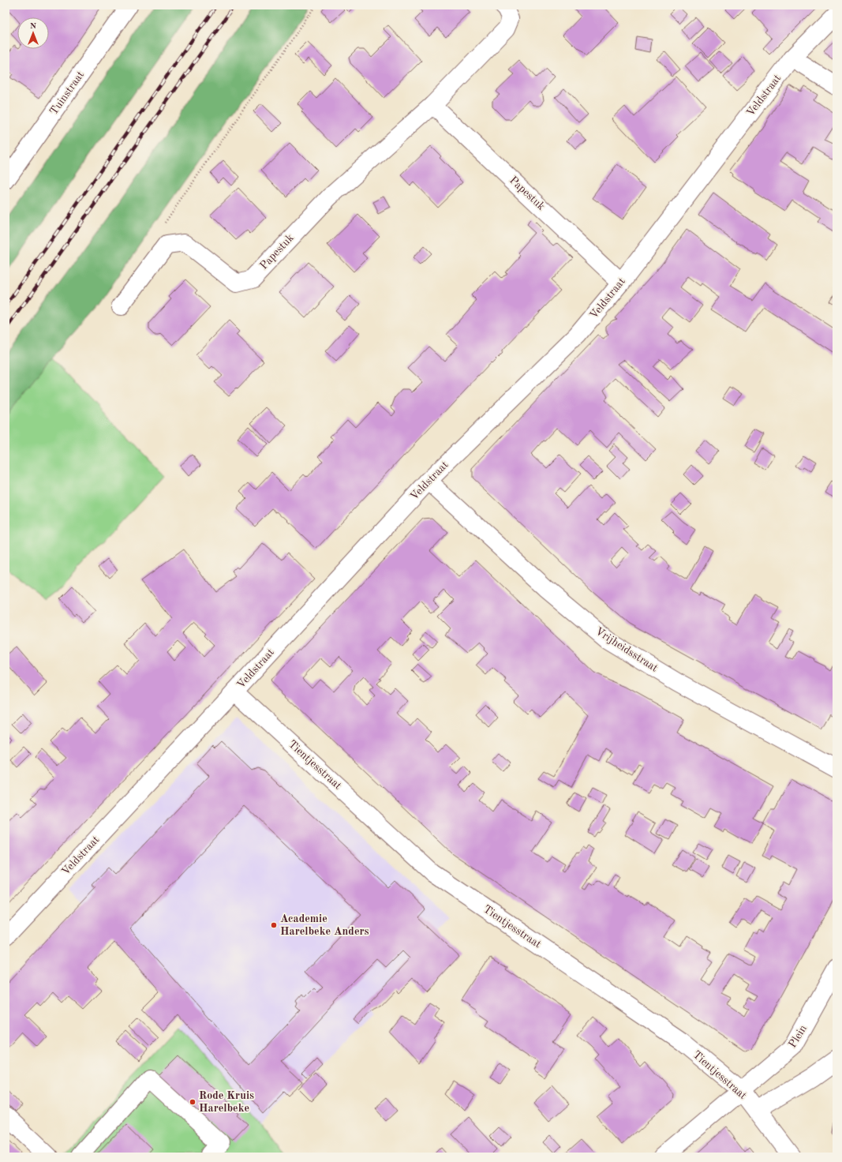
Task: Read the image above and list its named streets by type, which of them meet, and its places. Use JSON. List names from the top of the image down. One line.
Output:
{"streets":{"street":["Tuinstraat","Veldstraat","Papestuk","Vrijheidsstraat","Tientjesstraat","Plein"]},"crossings":[["Veldstraat","Papestuk"],["Veldstraat","Vrijheidsstraat"],["Veldstraat","Tientjesstraat"],["Tientjesstraat","Plein"]],"places":["Academie Harelbeke Anders","Rode Kruis Harelbeke"],"north":"top"}
